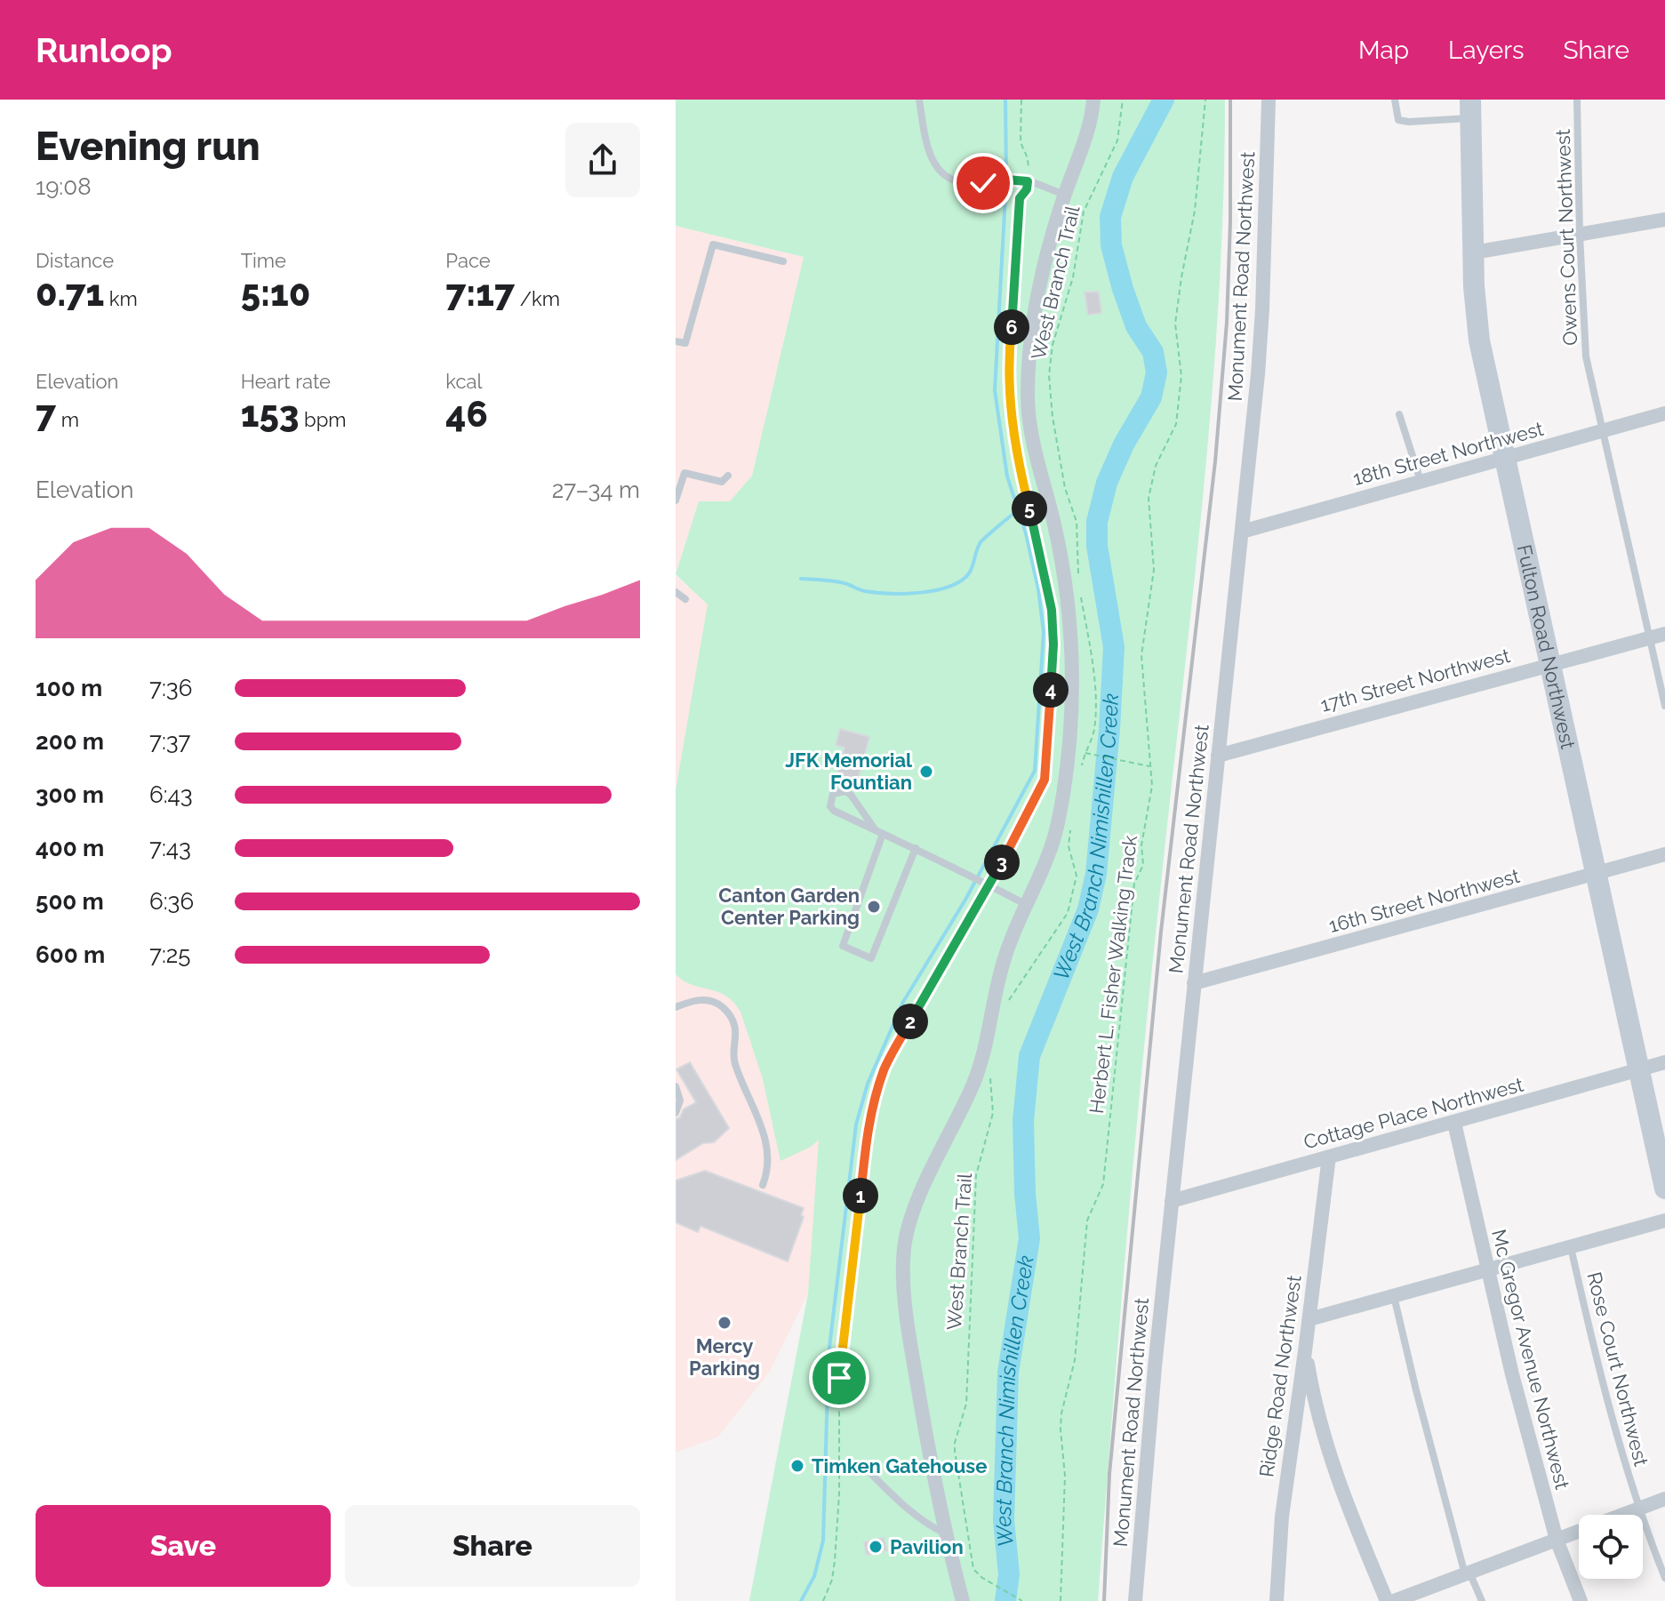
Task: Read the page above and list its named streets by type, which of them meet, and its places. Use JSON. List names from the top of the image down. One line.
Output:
{"streets":{"main road":["Fulton Road Northwest"],"street":["Monument Road Northwest","18th Street Northwest","17th Street Northwest","16th Street Northwest","Cottage Place Northwest","Mc Gregor Avenue Northwest","Ridge Road Northwest"],"lane":["Owens Court Northwest","Rose Court Northwest"],"path":["West Branch Trail","Herbert L. Fisher Walking Track"]},"crossings":[["Owens Court Northwest","18th Street Northwest"],["Owens Court Northwest","17th Street Northwest"],["Monument Road Northwest","18th Street Northwest"],["Monument Road Northwest","17th Street Northwest"],["Monument Road Northwest","16th Street Northwest"],["Monument Road Northwest","Cottage Place Northwest"],["18th Street Northwest","Fulton Road Northwest"],["Fulton Road Northwest","17th Street Northwest"],["Fulton Road Northwest","16th Street Northwest"],["Fulton Road Northwest","Cottage Place Northwest"],["Cottage Place Northwest","Mc Gregor Avenue Northwest"],["Cottage Place Northwest","Ridge Road Northwest"]],"water":["West Branch Nimishillen Creek"],"places":["JFK Memorial Fountian","Canton Garden Center Parking","Mercy Parking","Timken Gatehouse","Pavilion"],"page":{"header":"Runloop","nav":["Map","Layers","Share"],"heading":["Evening run","19:08"],"stats":[["Distance","0.71 km"],["Time","5:10"],["Pace","7:17 /km"],["Elevation","7 m"],["Heart rate","153 bpm"],["kcal","46"]],"pins":["6","5","4","3","2","1"],"chart":["Elevation","27–34 m"],"list":[{"name":"100 m","note":"7:36"},{"name":"200 m","note":"7:37"},{"name":"300 m","note":"6:43"},{"name":"400 m","note":"7:43"},{"name":"500 m","note":"6:36"},{"name":"600 m","note":"7:25"}],"buttons":["Save","Share"]}}
